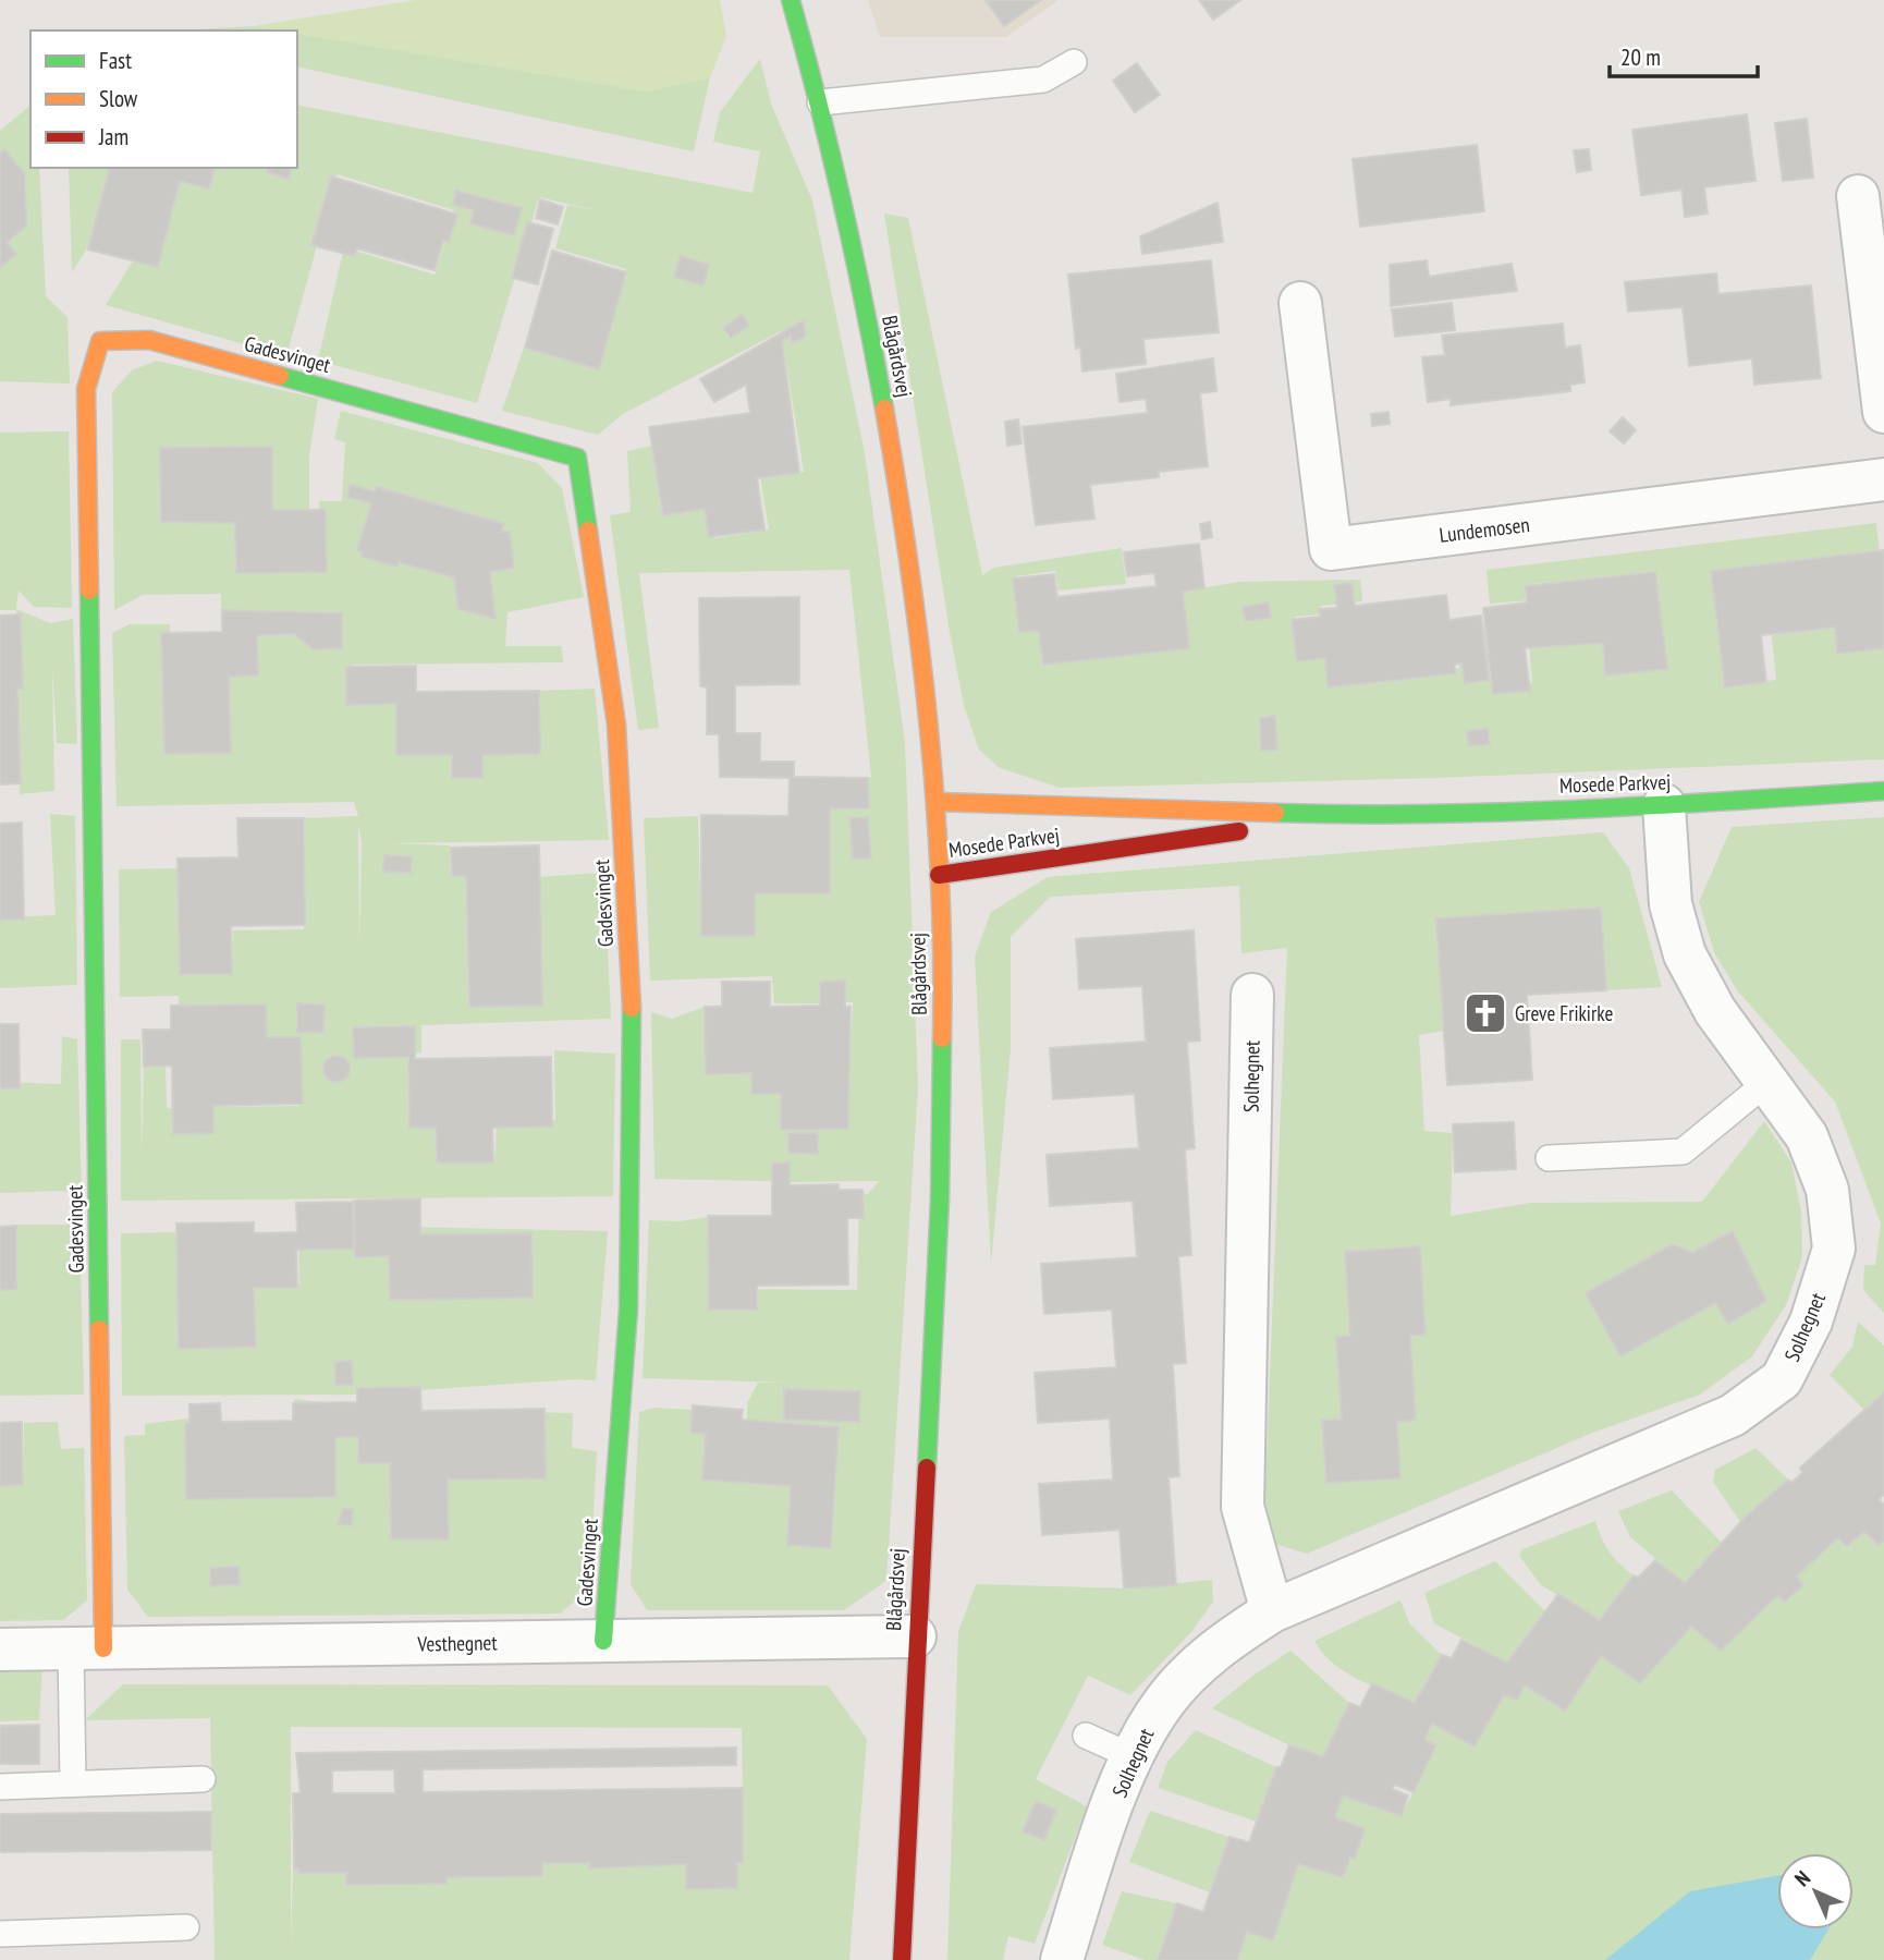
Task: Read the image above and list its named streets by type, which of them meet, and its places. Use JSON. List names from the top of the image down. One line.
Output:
{"streets":{"street":["Gadesvinget","Blågårdsvej","Lundemosen","Mosede Parkvej","Solhegnet","Vesthegnet"]},"crossings":[["Gadesvinget","Vesthegnet"],["Blågårdsvej","Mosede Parkvej"],["Blågårdsvej","Vesthegnet"],["Mosede Parkvej","Solhegnet"]],"places":{"church":["Greve Frikirke"]},"legend":["Fast","Slow","Jam"],"scale_bar":"20 m","north":"top left"}
